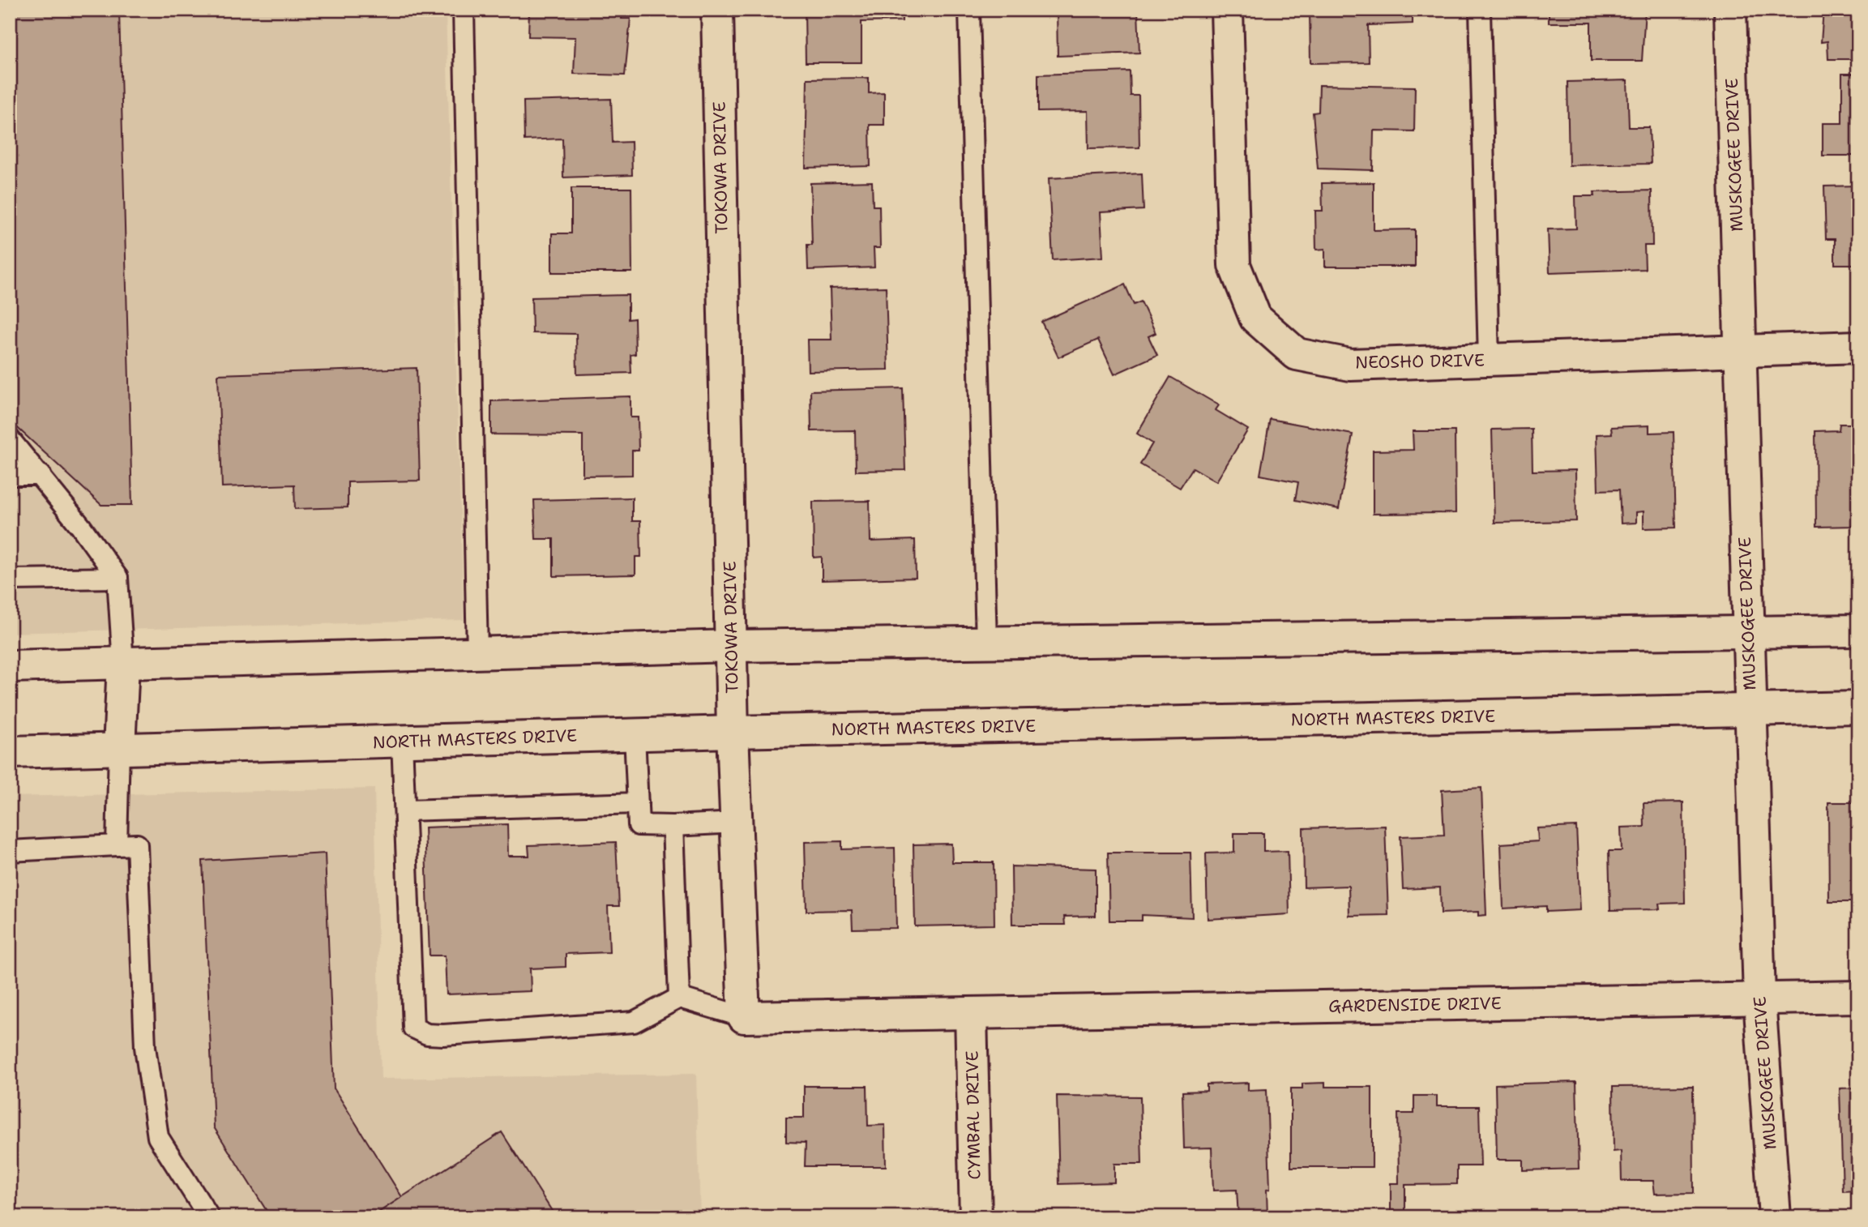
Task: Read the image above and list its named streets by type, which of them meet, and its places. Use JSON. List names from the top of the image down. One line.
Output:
{"streets":{"street":["MUSKOGEE DRIVE","TOKOWA DRIVE","NEOSHO DRIVE","NORTH MASTERS DRIVE","GARDENSIDE DRIVE","CYMBAL DRIVE"]},"crossings":[["MUSKOGEE DRIVE","NEOSHO DRIVE"],["MUSKOGEE DRIVE","NORTH MASTERS DRIVE"],["MUSKOGEE DRIVE","GARDENSIDE DRIVE"],["TOKOWA DRIVE","NORTH MASTERS DRIVE"],["GARDENSIDE DRIVE","CYMBAL DRIVE"]]}
